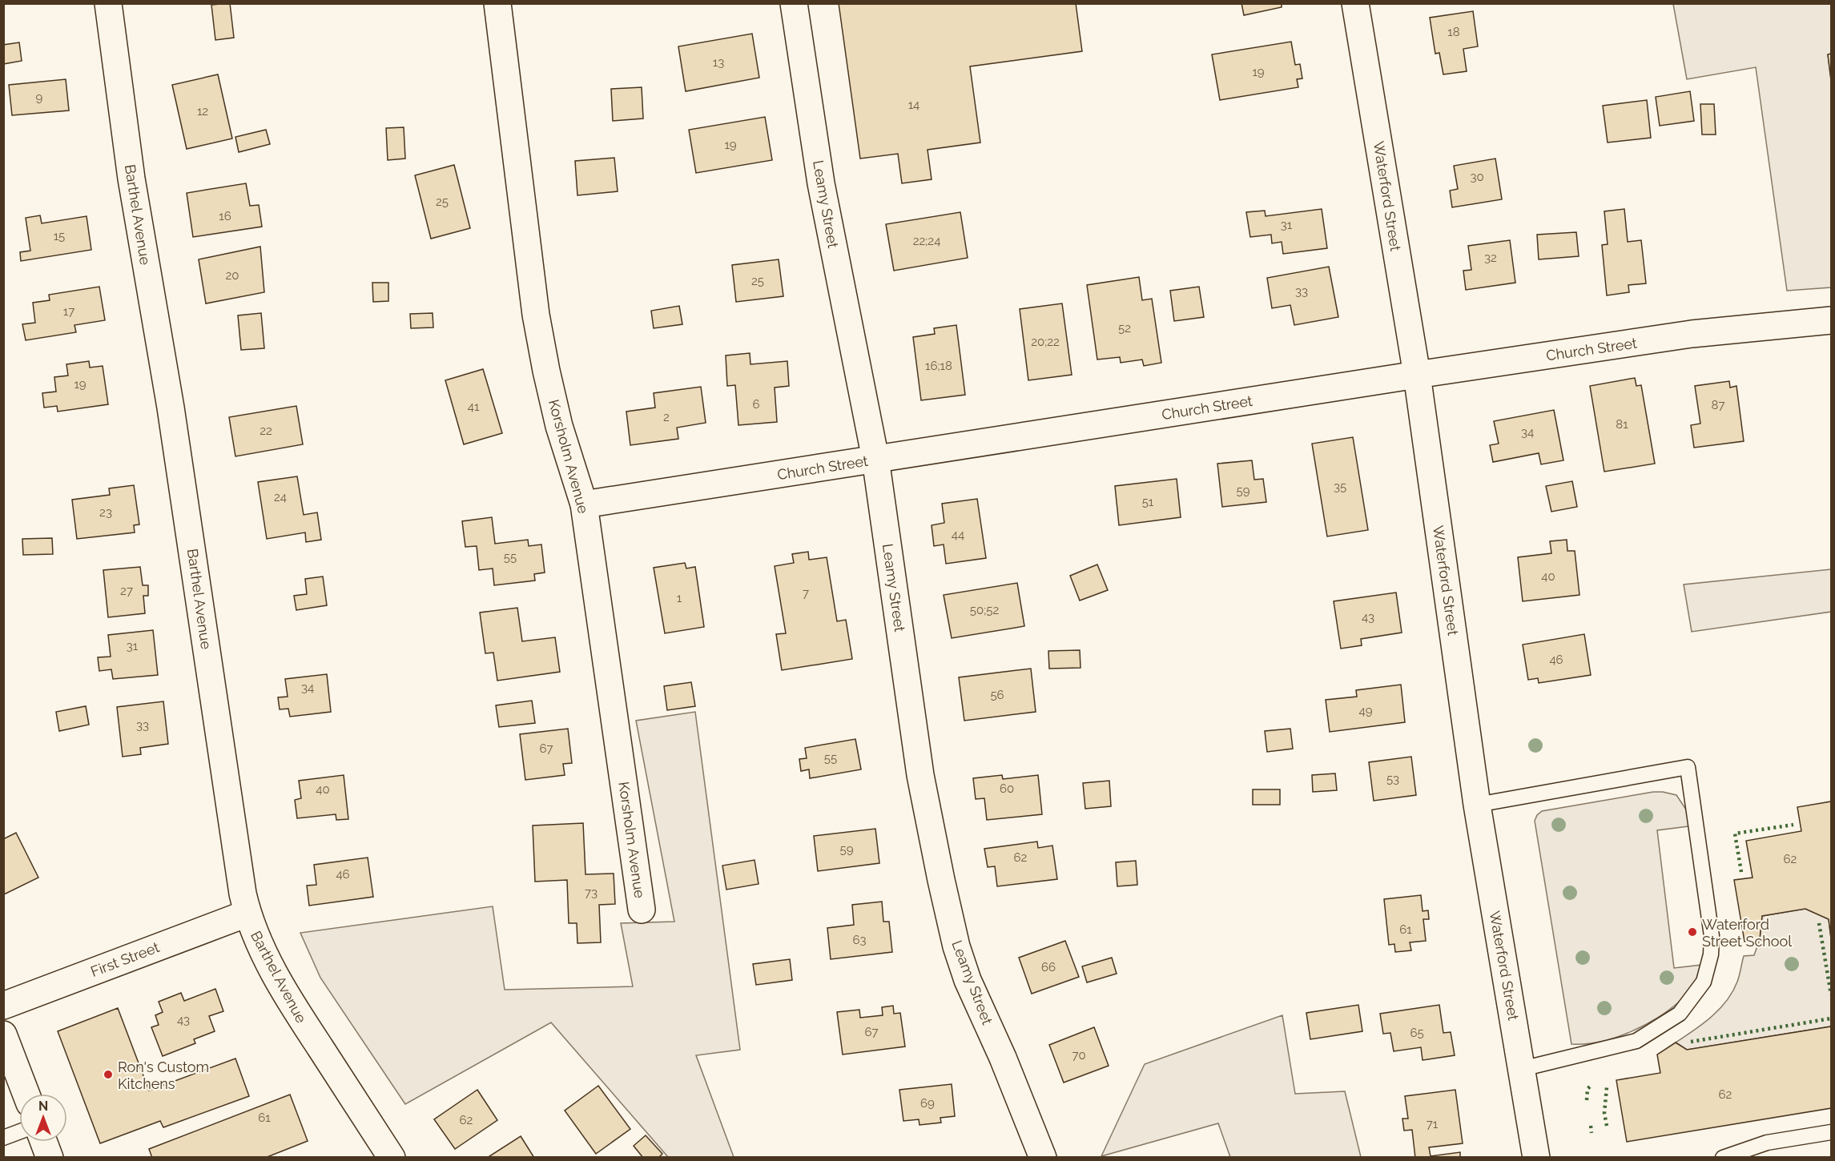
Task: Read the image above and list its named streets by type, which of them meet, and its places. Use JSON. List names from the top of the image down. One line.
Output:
{"streets":{"street":["Waterford Street","Leamy Street","Barthel Avenue","Church Street","Korsholm Avenue","First Street"]},"crossings":[["Waterford Street","Church Street"],["Leamy Street","Church Street"],["Barthel Avenue","First Street"],["Church Street","Korsholm Avenue"]],"places":["Waterford Street School","Ron's Custom Kitchens"],"house_numbers":["18","13","19","9","14","12","19","30","25","16","31","15","22;24","32","20","25","33","17","52","20;22","16;18","19","6","87","41","2","81","22","34","35","59","24","51","23","44","55","40","27","7","1","50;52","43","31","46","34","56","49","33","67","55","53","60","40","59","62","62","46","73","61","63","66","43","67","65","70","62","69","61","62","71"],"north":"top"}
